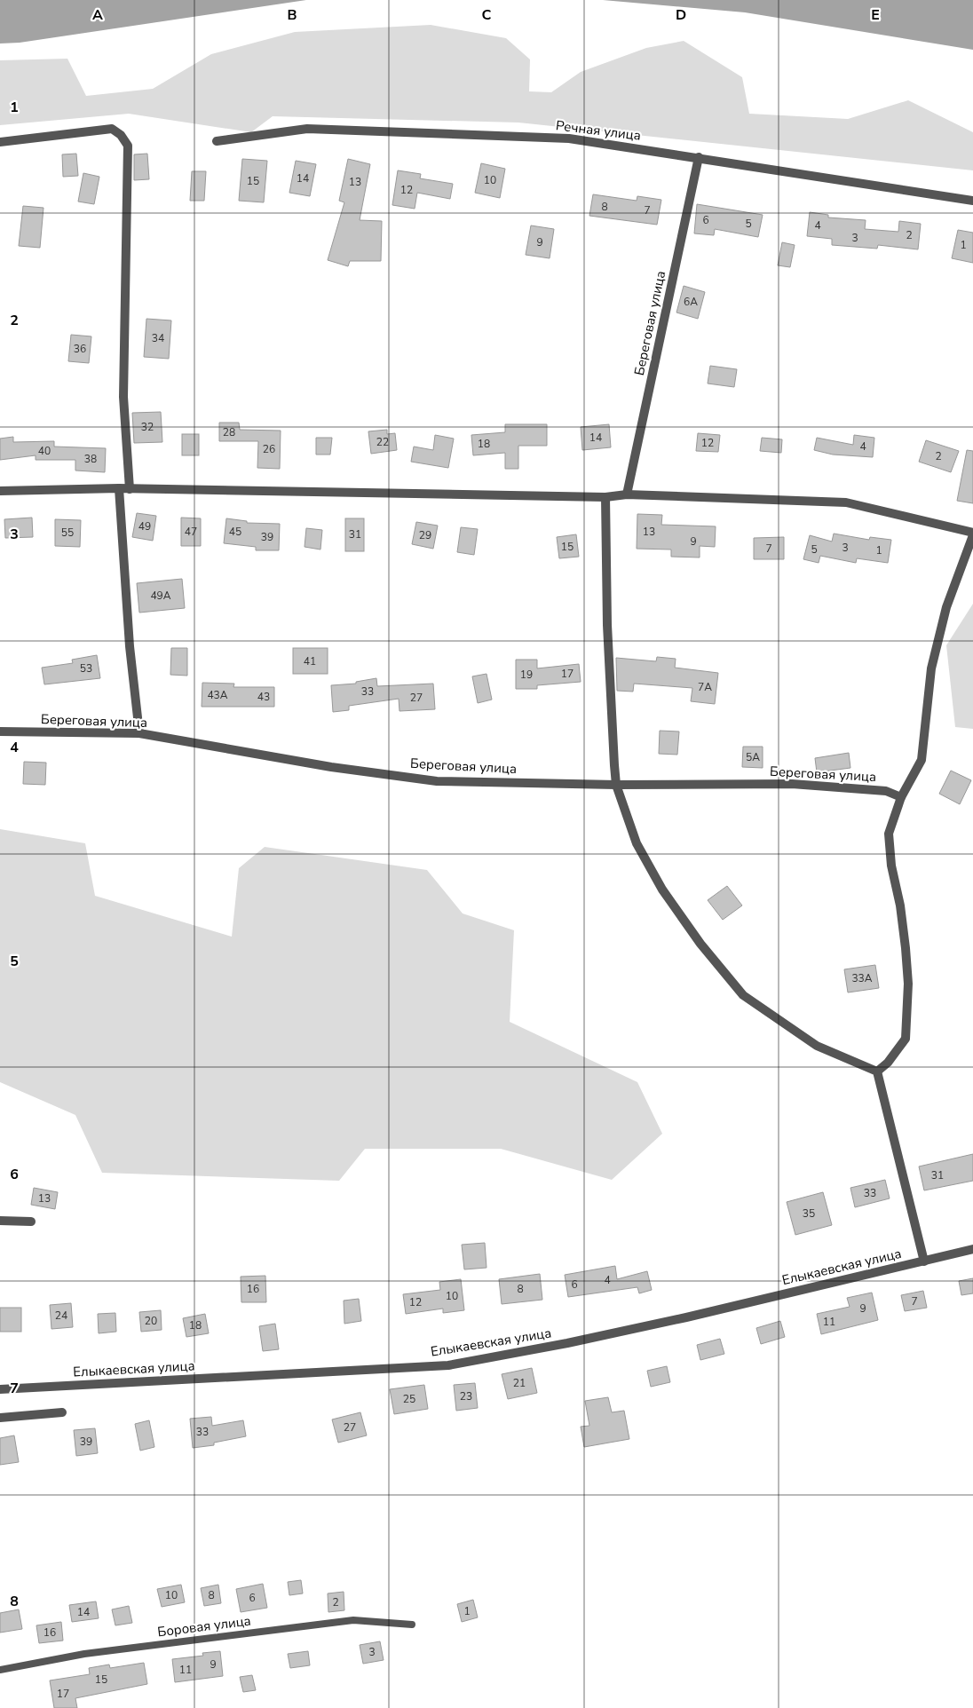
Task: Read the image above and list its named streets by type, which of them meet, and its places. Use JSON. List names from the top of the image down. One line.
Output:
{"streets":{"street":["Речная улица","Береговая улица","Елыкаевская улица"],"lane":["Боровая улица"]},"crossings":[["Речная улица","Береговая улица"]],"house_numbers":["14","10","15","13","12","8","7","6","5","4","2","3","9","1","6А","34","36","32","28","14","22","12","18","4","26","40","2","38","49","47","45","13","55","31","29","39","9","15","3","7","5","1","49А","41","53","17","19","7А","33","43А","43","27","5А","33А","31","33","13","35","4","6","16","8","10","7","12","9","24","20","11","18","21","23","25","27","33","39","10","8","6","2","1","14","16","3","9","11","15","17"],"grid":{"columns":["A","B","C","D","E"],"rows":["1","2","3","4","5","6","7","8"]}}
